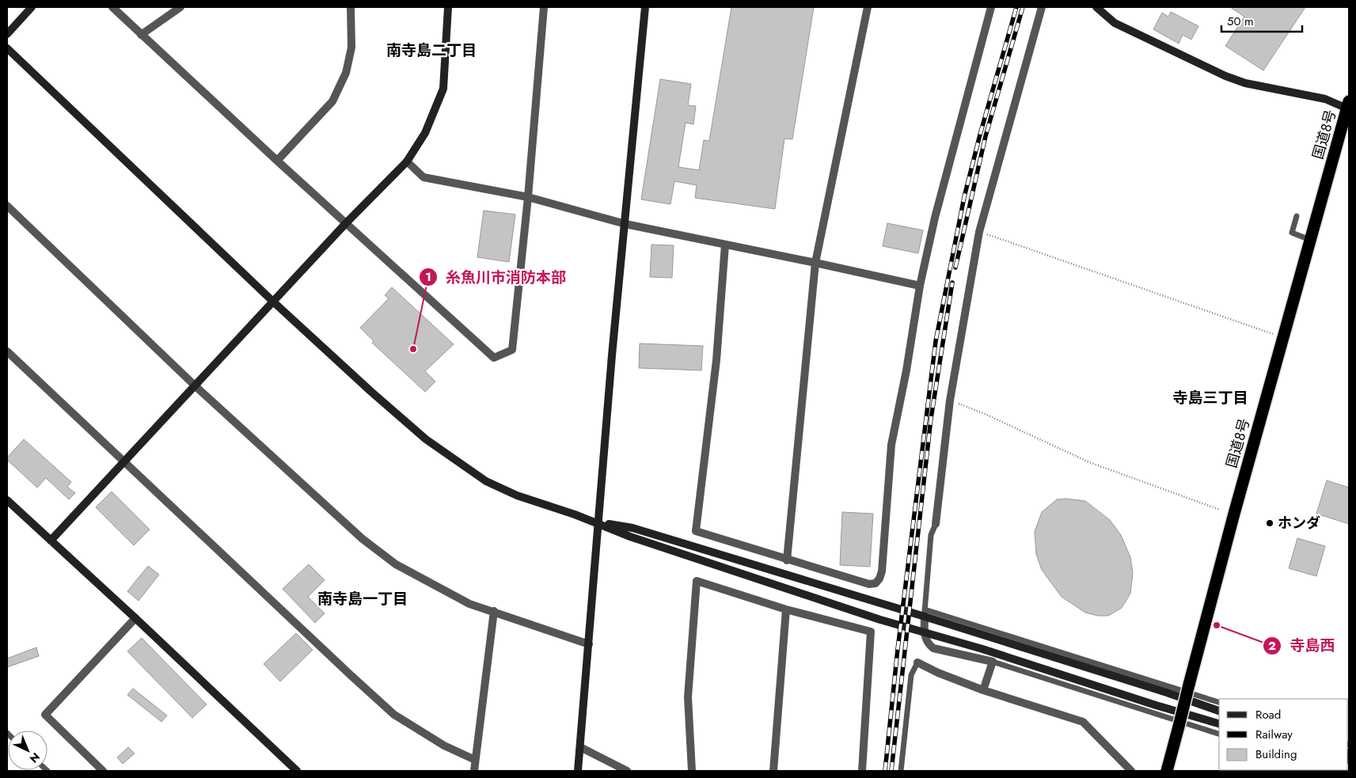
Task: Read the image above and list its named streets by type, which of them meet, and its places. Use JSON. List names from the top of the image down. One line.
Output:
{"streets":{"highway":["国道8号"]},"districts":["南寺島二丁目","寺島三丁目","南寺島一丁目"],"places":["糸魚川市消防本部","ホンダ","寺島西"],"legend":["Road","Railway","Building"],"scale_bar":"50 m","north":"bottom right"}
